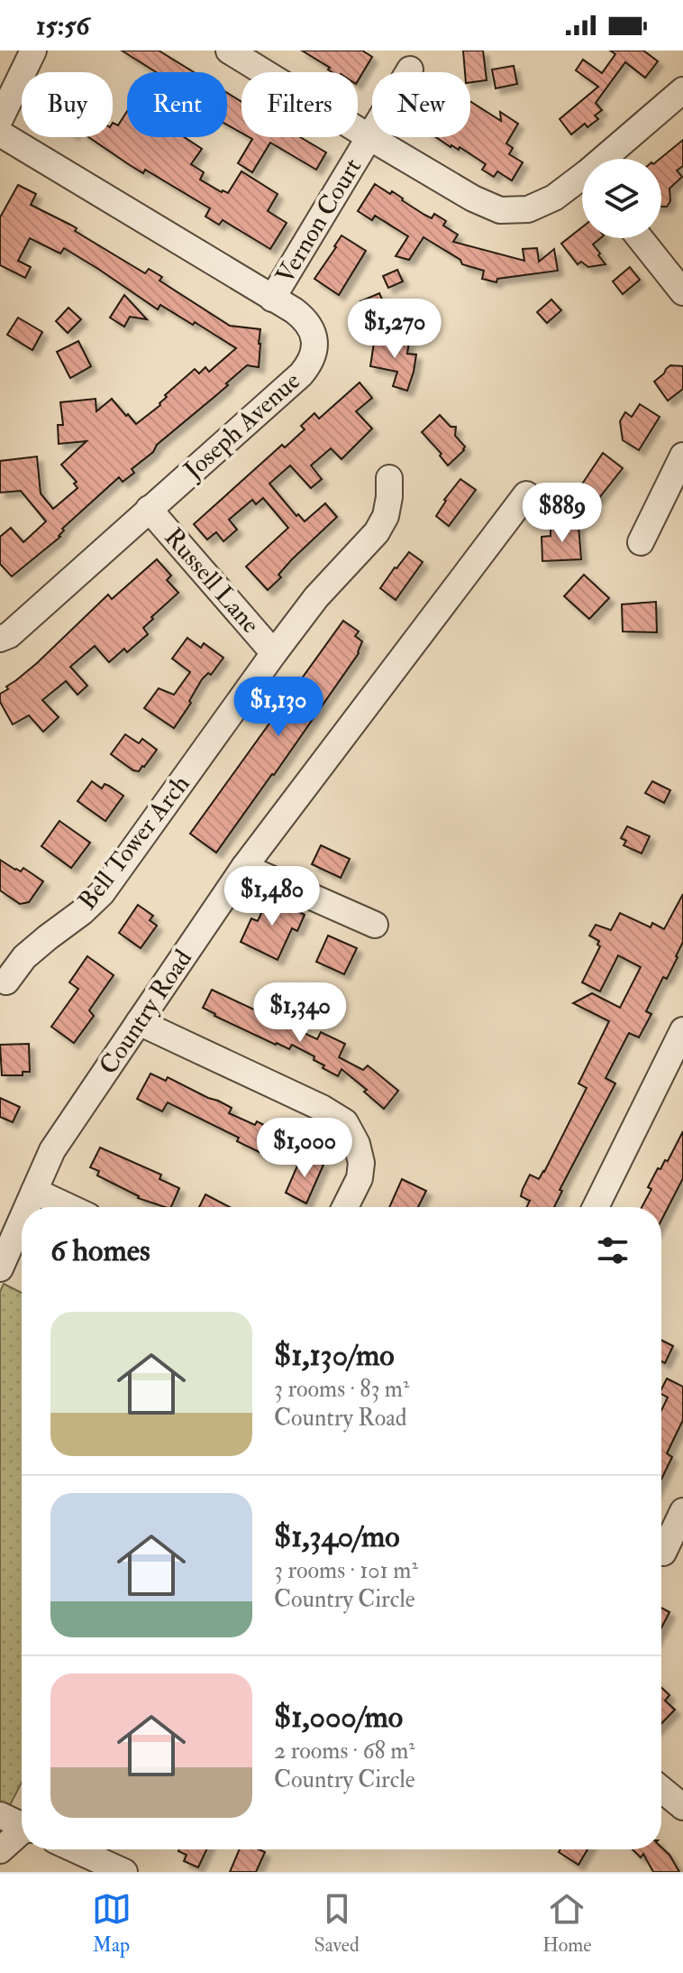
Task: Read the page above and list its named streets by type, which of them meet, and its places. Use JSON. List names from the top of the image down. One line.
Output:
{"streets":{"street":["Vernon Court","Joseph Avenue","Russell Lane","Bell Tower Arch","Country Road"]},"crossings":[["Vernon Court","Joseph Avenue"],["Joseph Avenue","Russell Lane"],["Russell Lane","Bell Tower Arch"]],"page":{"status":"15:56","chip":["Buy","Rent","Filters","New"],"price":["$1,270","$889","$1,130","$1,480","$1,340","$1,000"],"heading":"6 homes","list":[{"name":"$1,130/mo","note":"3 rooms · 83 m² · Country Road"},{"name":"$1,340/mo","note":"3 rooms · 101 m² · Country Circle"},{"name":"$1,000/mo","note":"2 rooms · 68 m² · Country Circle"}],"tabs":["Map","Saved","Home"]}}
